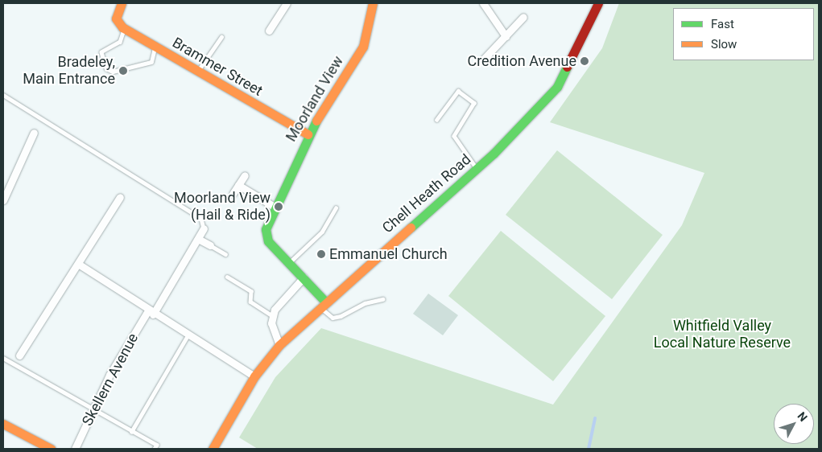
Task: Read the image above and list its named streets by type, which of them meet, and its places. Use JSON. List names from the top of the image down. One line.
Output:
{"streets":{"street":["Brammer Street","Moorland View","Chell Heath Road","Skellern Avenue"]},"crossings":[["Brammer Street","Moorland View"],["Moorland View","Chell Heath Road"]],"parks":["Whitfield Valley Local Nature Reserve"],"places":["Credition Avenue","Bradeley, Main Entrance","Moorland View (Hail & Ride)","Emmanuel Church"],"legend":["Fast","Slow"],"north":"top right"}
